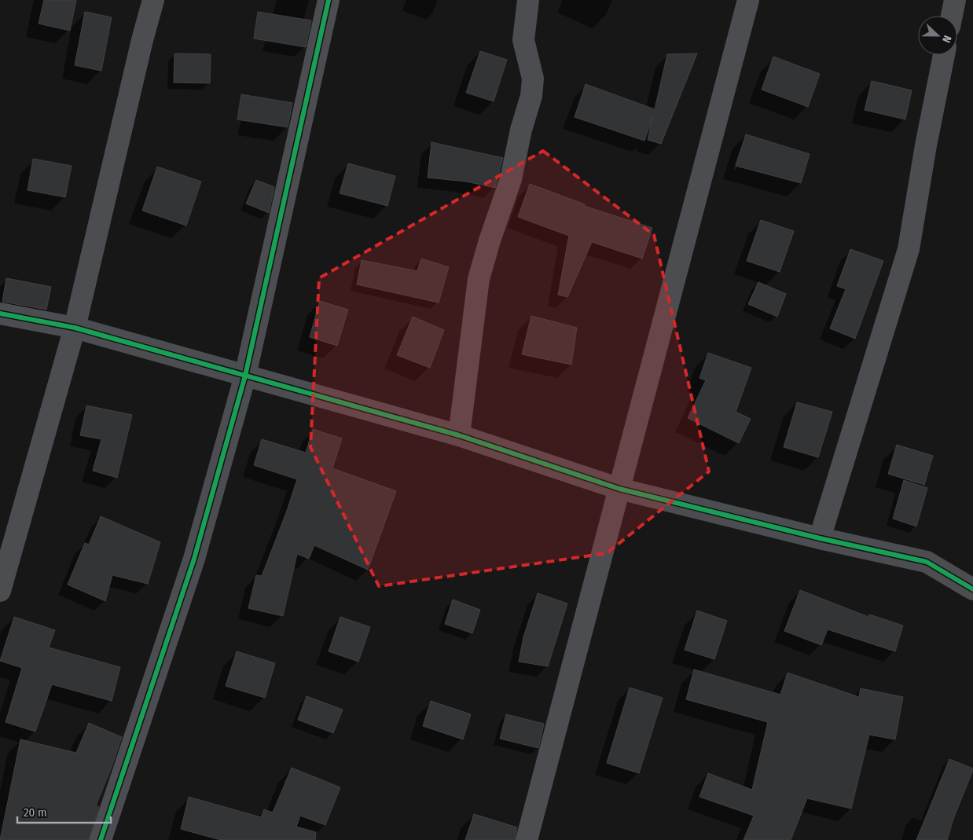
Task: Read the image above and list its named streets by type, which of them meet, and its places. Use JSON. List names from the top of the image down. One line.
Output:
{"scale_bar":"20 m","north":"right"}
